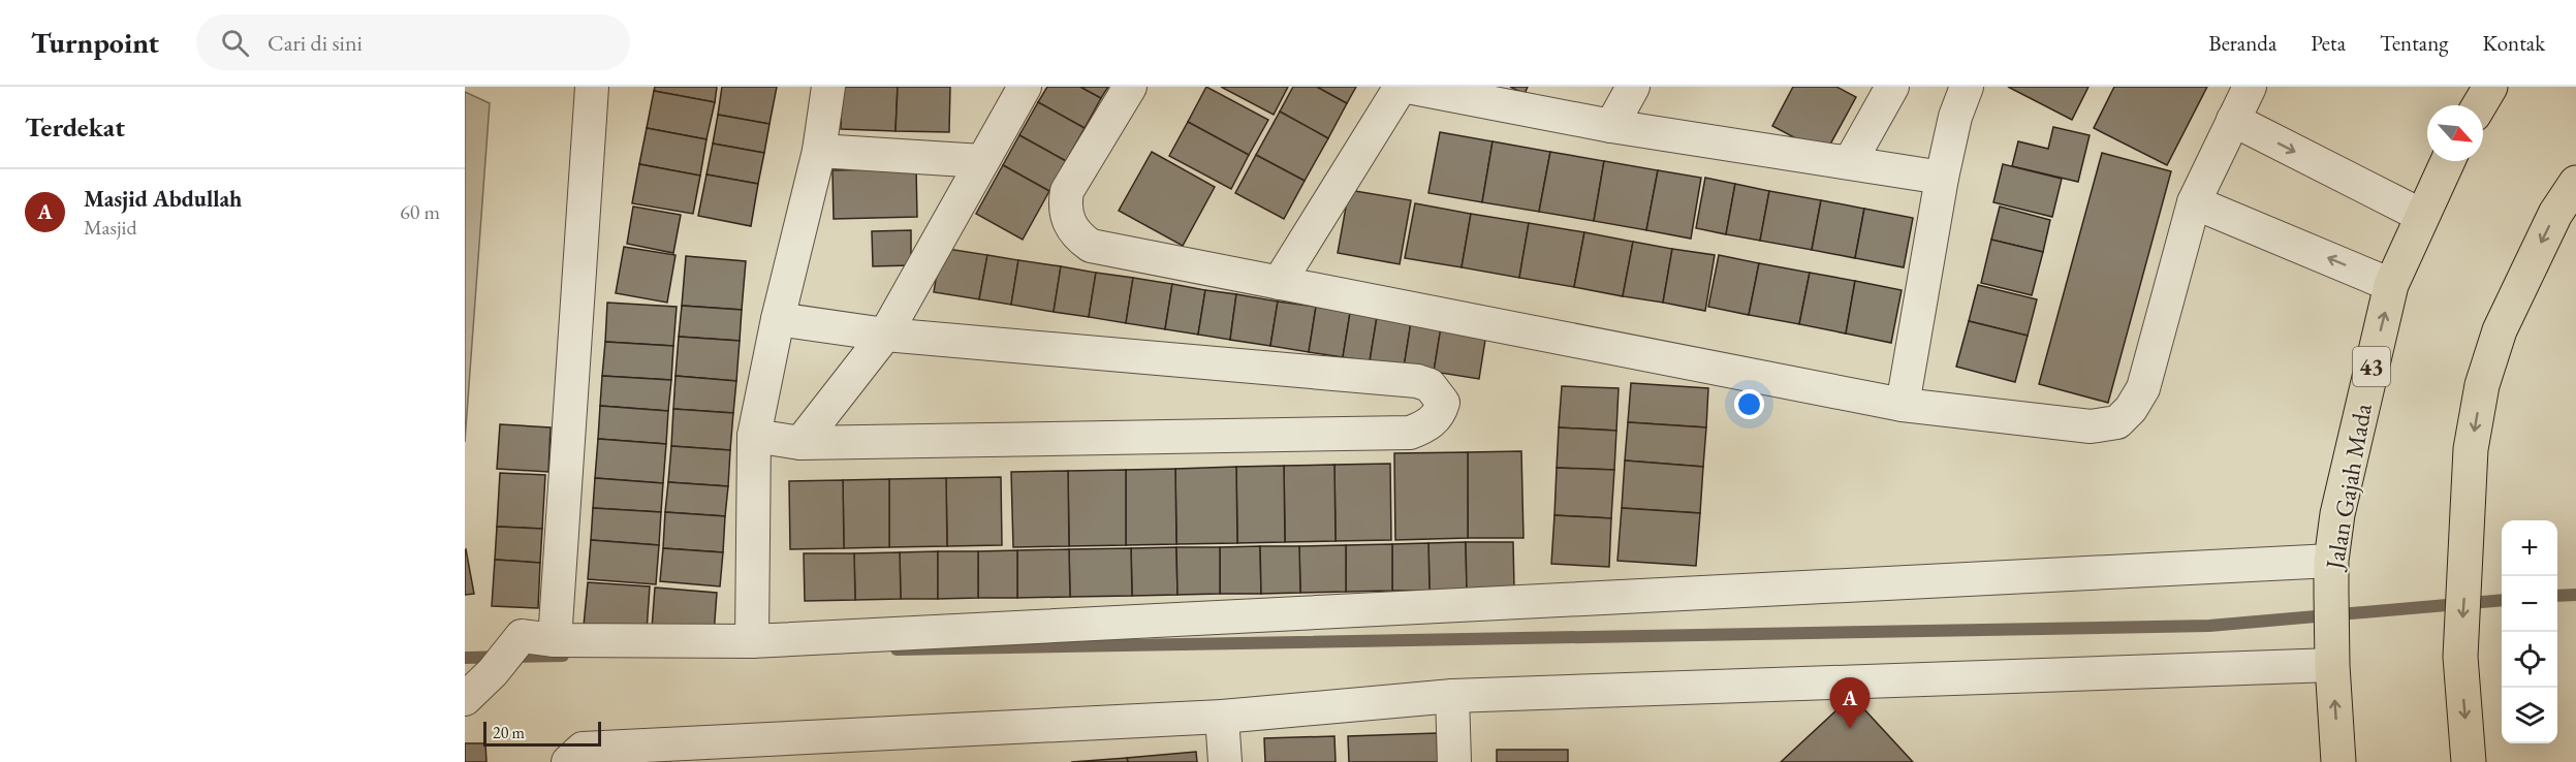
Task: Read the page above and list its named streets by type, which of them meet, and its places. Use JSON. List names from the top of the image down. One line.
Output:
{"streets":{"highway":["43","Jalan Gajah Mada"]},"scale_bar":"20 m","north":"bottom right","page":{"header":"Turnpoint","search":"Cari di sini","nav":["Beranda","Peta","Tentang","Kontak"],"heading":"Terdekat","list":[{"mark":"A","name":"Masjid Abdullah","note":"Masjid","value":"60 m"}],"map_buttons":["+","−"],"pins":"A","scale":"20 m"}}
